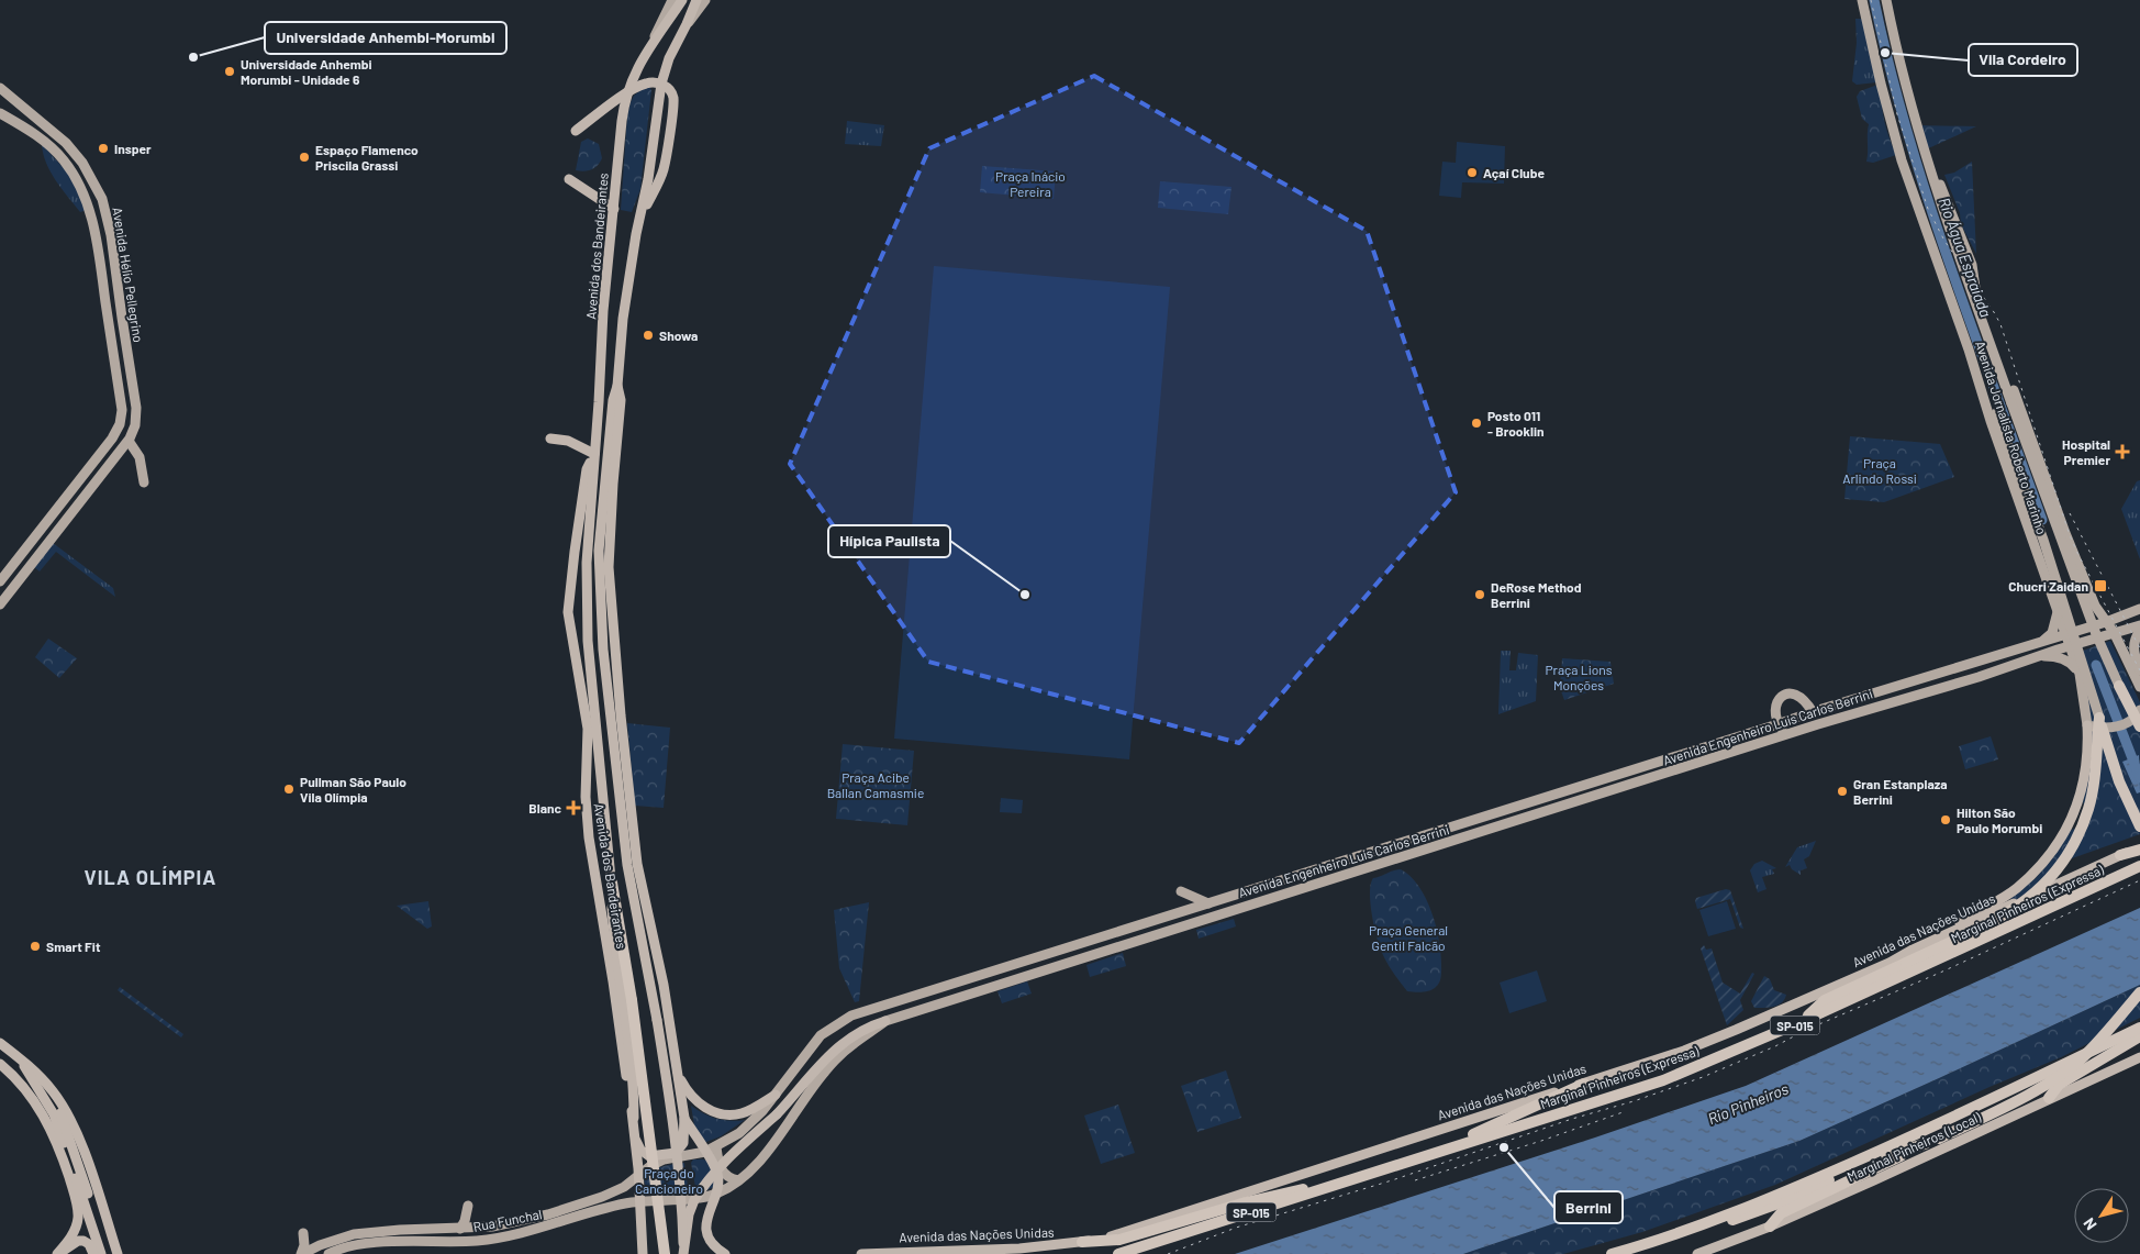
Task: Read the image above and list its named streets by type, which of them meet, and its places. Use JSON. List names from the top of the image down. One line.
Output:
{"streets":{"highway":["Avenida dos Bandeirantes","Marginal Pinheiros (Expressa)","Avenida das Nações Unidas","SP-015","Marginal Pinheiros (Local)"],"main road":["Avenida Hélio Pellegrino","Avenida Jornalista Roberto Marinho","Avenida Engenheiro Luís Carlos Berrini","Rua Funchal"]},"crossings":[["Avenida dos Bandeirantes","Rua Funchal"],["Avenida Jornalista Roberto Marinho","Avenida Engenheiro Luís Carlos Berrini"],["Avenida Engenheiro Luís Carlos Berrini","Rua Funchal"]],"districts":["VILA OLÍMPIA"],"water":["Rio Água Espraiada","Rio Pinheiros"],"parks":["Praça Inácio Pereira","Praça Arlindo Rossi","Praça Lions Monções","Praça Acibe Ballan Camasmie","Praça General Gentil Falcão","Praça do Cancioneiro"],"places":{"other":["Vila Cordeiro","Universidade Anhembi-Morumbi","Universidade Anhembi Morumbi - Unidade 6","Insper","Espaço Flamenco Priscila Grassi","Açaí Clube","Showa","Posto 011 - Brooklin","Hípica Paulista","DeRose Method Berrini","Pullman São Paulo Vila Olímpia","Gran Estanplaza Berrini","Hilton São Paulo Morumbi","Smart Fit","Berrini"],"health":["Hospital Premier","Blanc"],"transit":["Chucri Zaidan"]},"north":"bottom left"}
